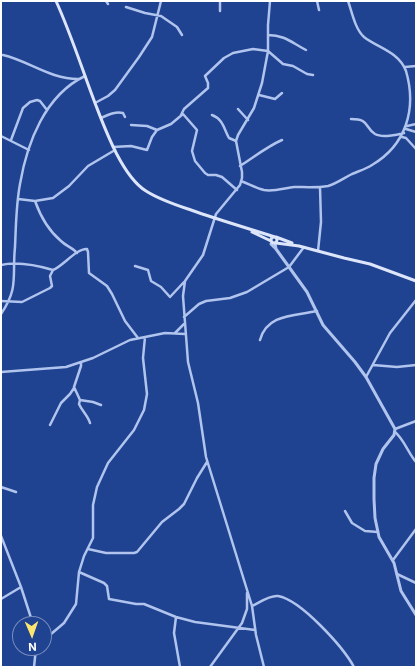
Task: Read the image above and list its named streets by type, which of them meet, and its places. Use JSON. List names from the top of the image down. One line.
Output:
{"north":"bottom"}
